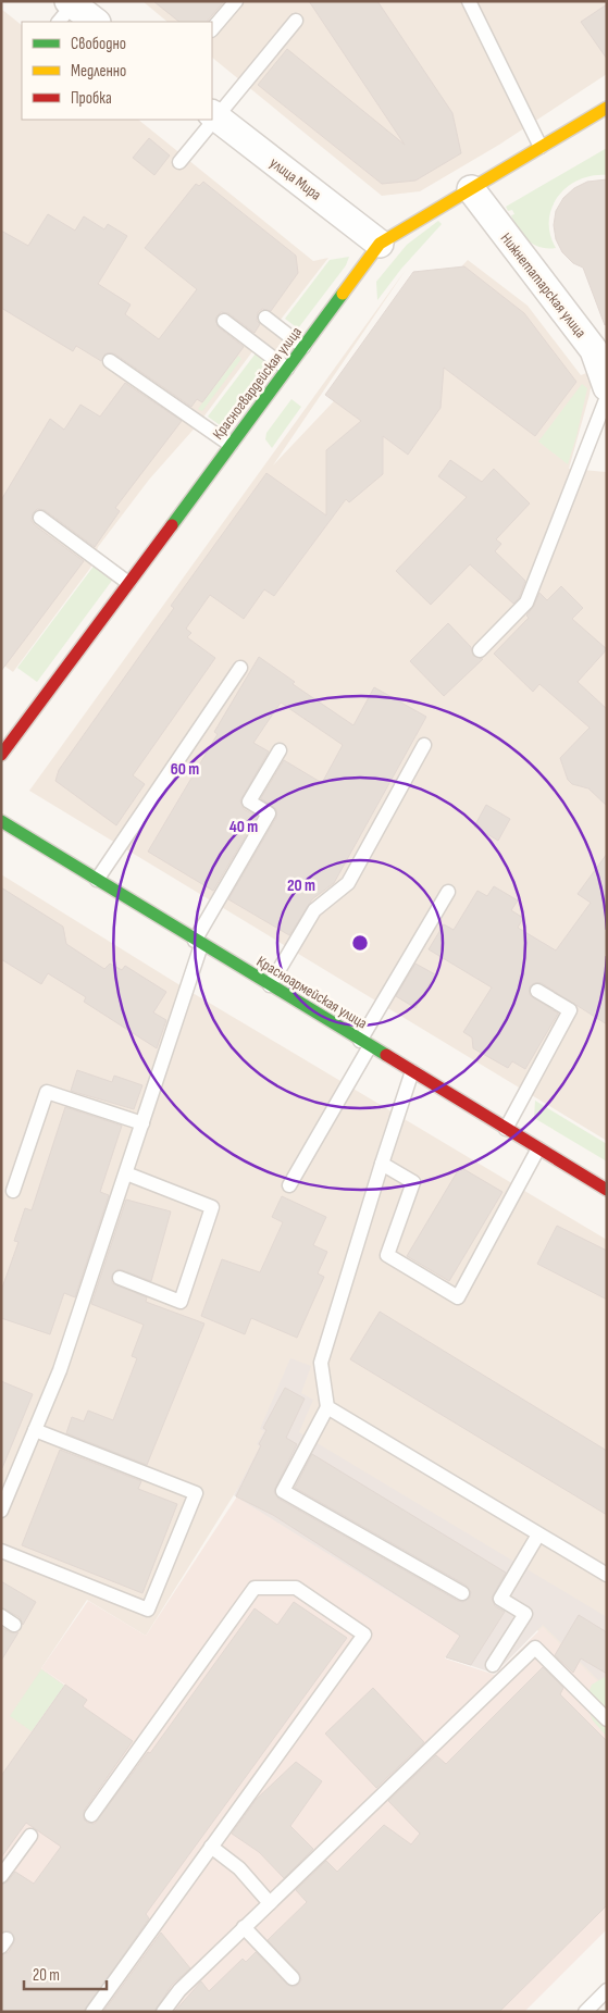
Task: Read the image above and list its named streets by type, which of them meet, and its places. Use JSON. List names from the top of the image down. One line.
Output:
{"streets":{"street":["улица Мира","Нижнетатарская улица","Красногвардейская улица","Красноармейская улица"]},"crossings":[["улица Мира","Красногвардейская улица"],["Нижнетатарская улица","Красногвардейская улица"]],"legend":["Свободно","Медленно","Пробка"],"scale_bar":"20 m","rings":["60 m","40 m","20 m"]}
